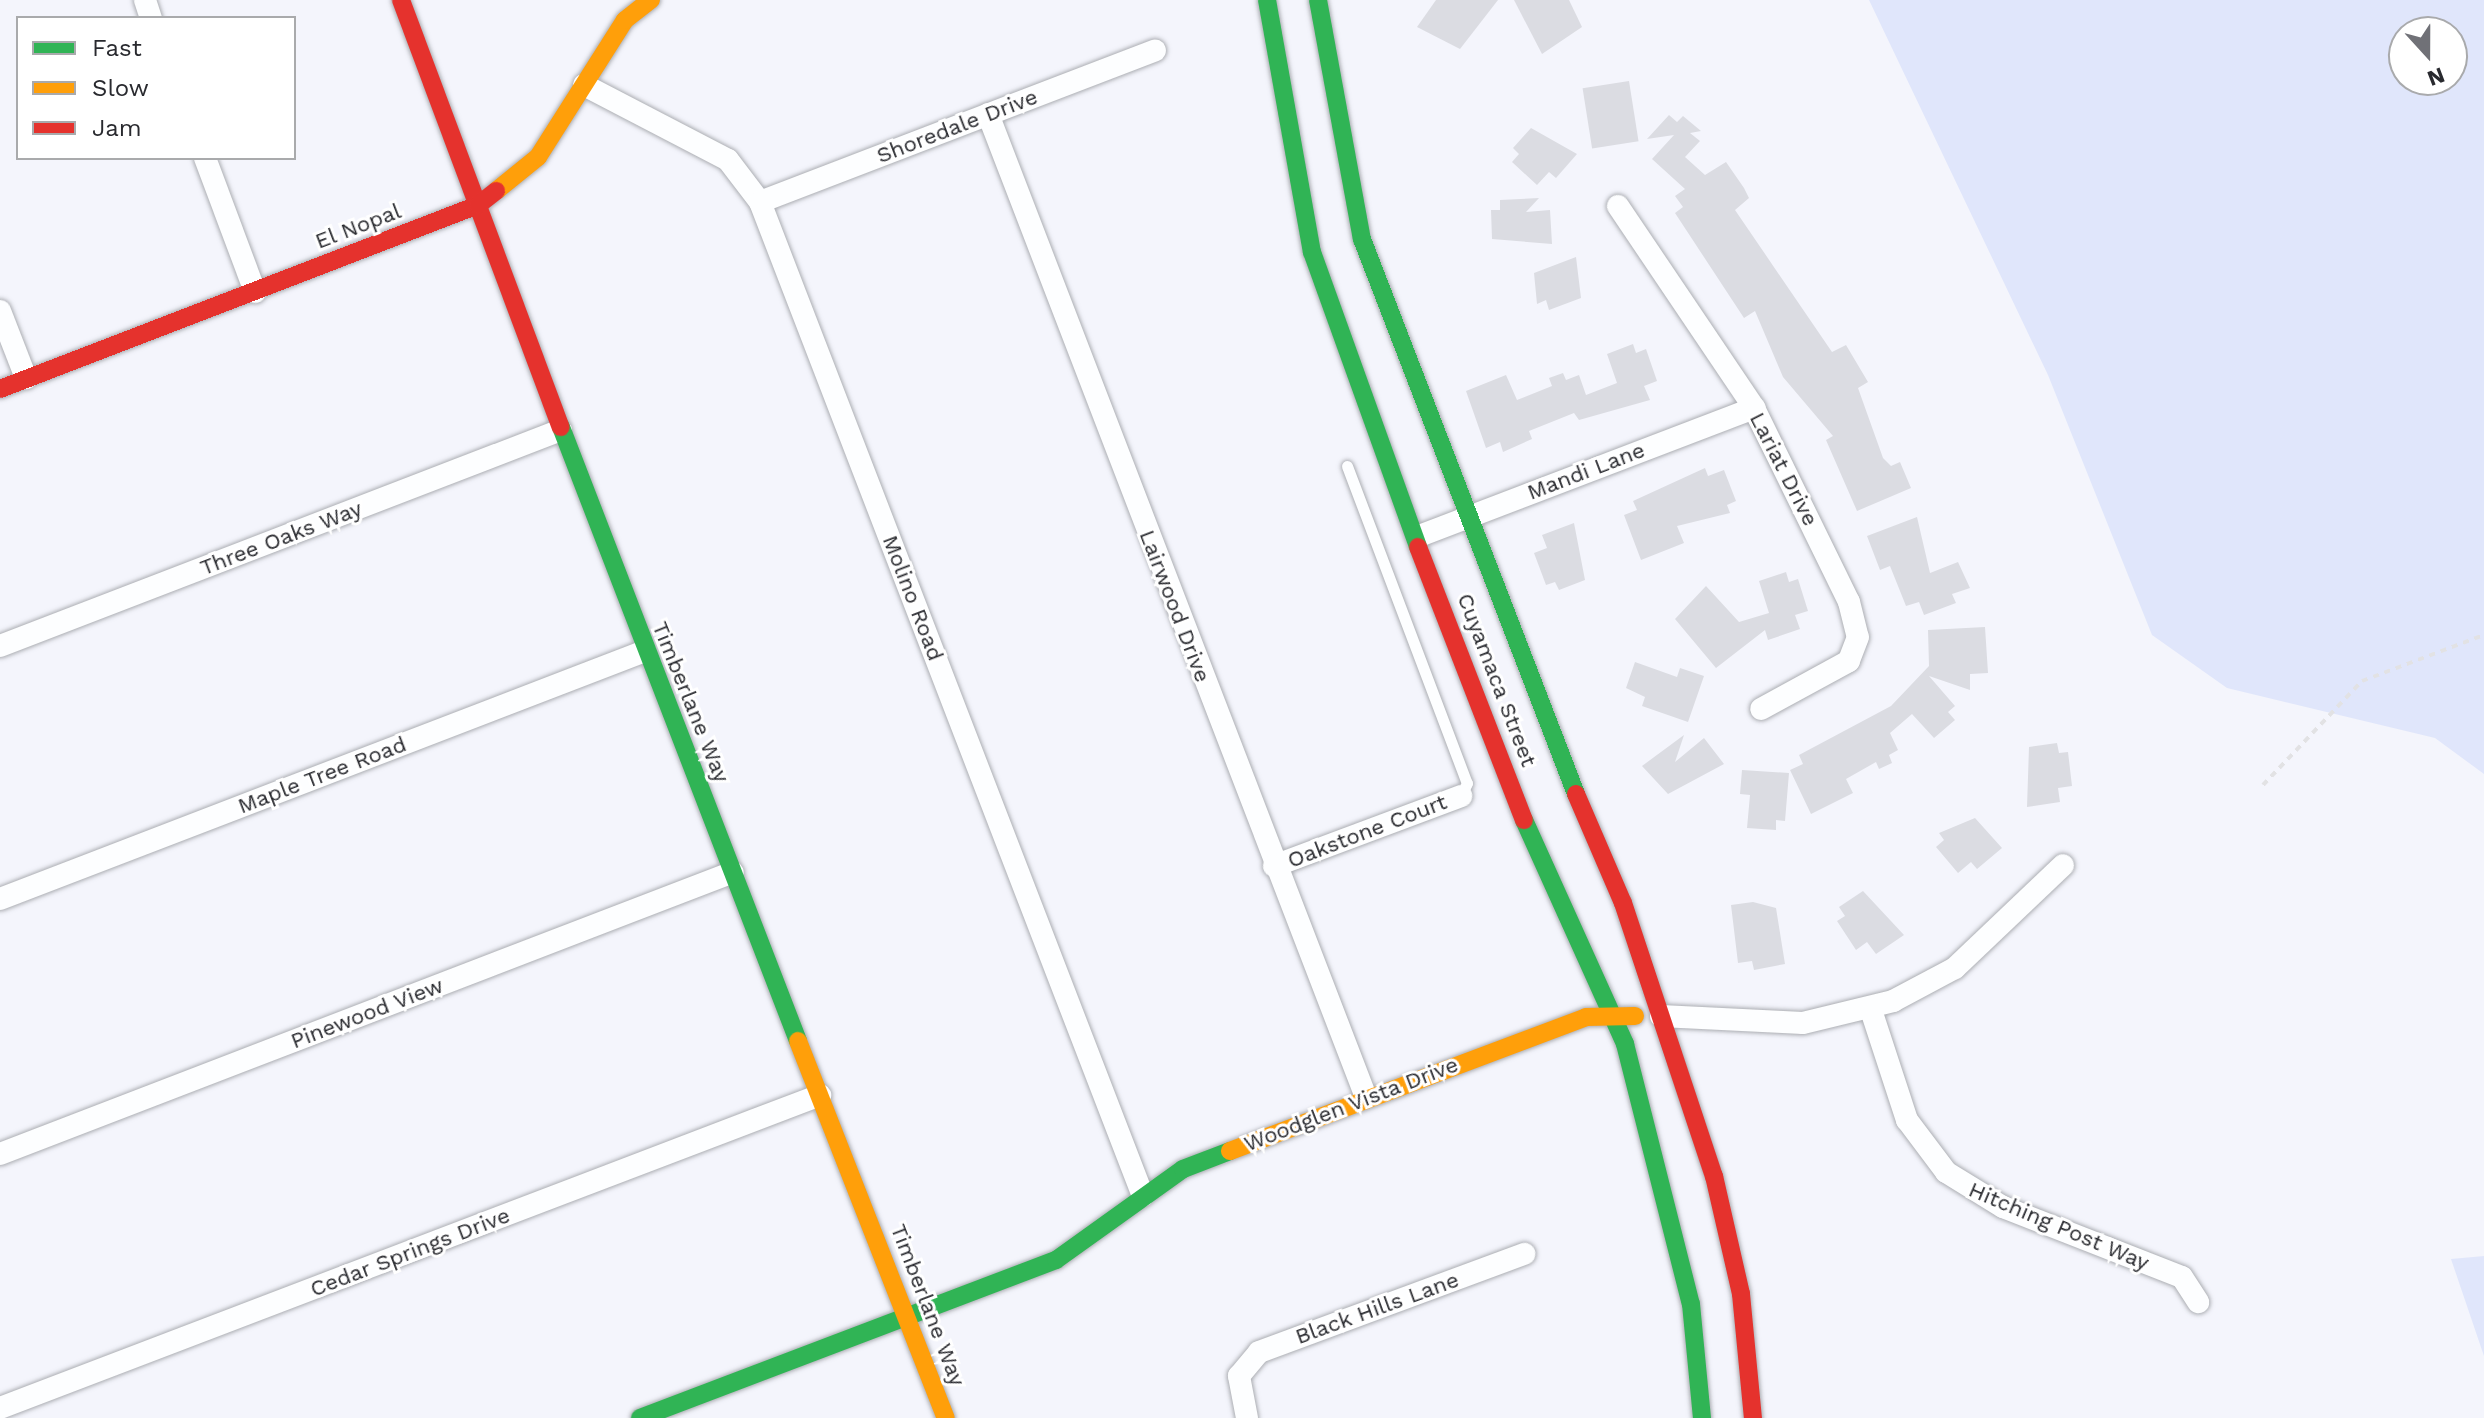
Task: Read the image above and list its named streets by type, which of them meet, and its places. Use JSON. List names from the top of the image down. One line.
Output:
{"streets":{"main road":["El Nopal","Cuyamaca Street","Timberlane Way","Woodglen Vista Drive"],"street":["Shoredale Drive","Lariat Drive","Mandi Lane","Three Oaks Way","Molino Road","Lairwood Drive","Maple Tree Road","Oakstone Court","Pinewood View","Hitching Post Way","Cedar Springs Drive","Black Hills Lane"]},"crossings":[["Shoredale Drive","Molino Road"],["Shoredale Drive","Lairwood Drive"],["El Nopal","Molino Road"],["El Nopal","Timberlane Way"],["Lariat Drive","Mandi Lane"],["Mandi Lane","Cuyamaca Street"],["Three Oaks Way","Timberlane Way"],["Molino Road","Woodglen Vista Drive"],["Lairwood Drive","Oakstone Court"],["Lairwood Drive","Woodglen Vista Drive"],["Cuyamaca Street","Woodglen Vista Drive"],["Timberlane Way","Maple Tree Road"],["Timberlane Way","Pinewood View"],["Timberlane Way","Woodglen Vista Drive"],["Timberlane Way","Cedar Springs Drive"],["Woodglen Vista Drive","Hitching Post Way"]],"legend":["Fast","Slow","Jam"],"north":"bottom"}
